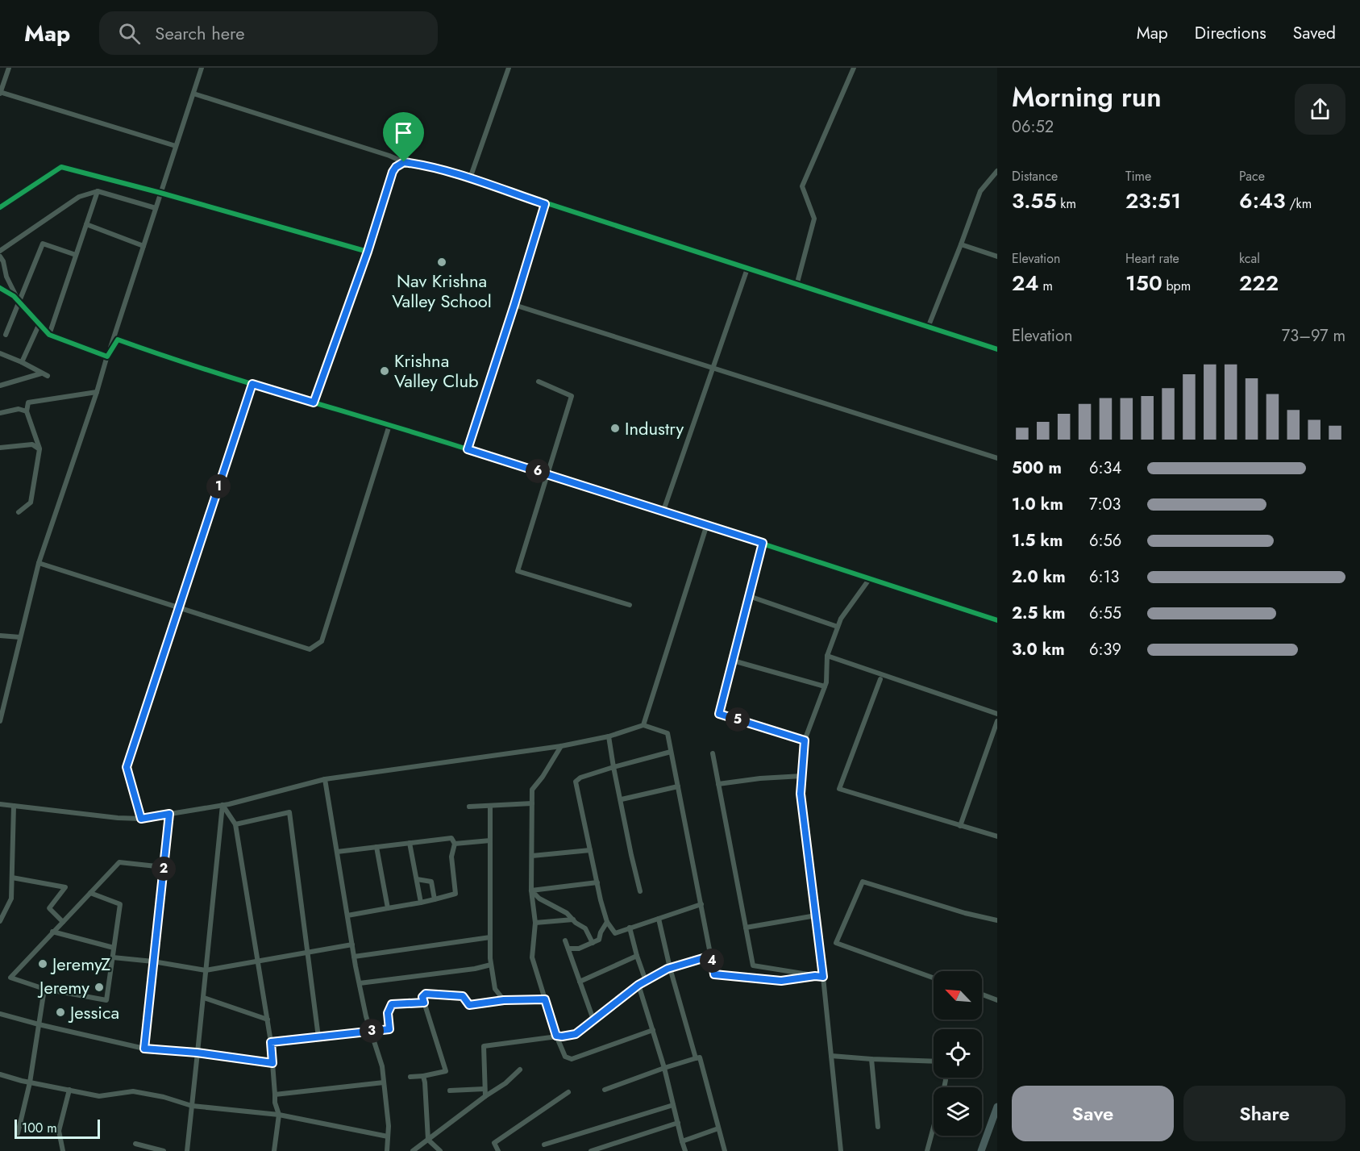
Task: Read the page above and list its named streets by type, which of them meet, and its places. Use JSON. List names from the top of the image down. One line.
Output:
{"places":["Nav Krishna Valley School","Krishna Valley Club","Industry","JeremyZ","Jeremy","Jessica"],"scale_bar":"100 m","north":"top left","page":{"header":"Map","search":"Search here","nav":["Map","Directions","Saved"],"heading":["Morning run","06:52"],"stats":[["Distance","3.55 km"],["Time","23:51"],["Pace","6:43 /km"],["Elevation","24 m"],["Heart rate","150 bpm"],["kcal","222"]],"chart":["Elevation","73–97 m"],"list":[{"name":"500 m","note":"6:34"},{"name":"1.0 km","note":"7:03"},{"name":"1.5 km","note":"6:56"},{"name":"2.0 km","note":"6:13"},{"name":"2.5 km","note":"6:55"},{"name":"3.0 km","note":"6:39"}],"pins":["6","1","5","2","4","3"],"buttons":["Save","Share"],"scale":"100 m"}}
